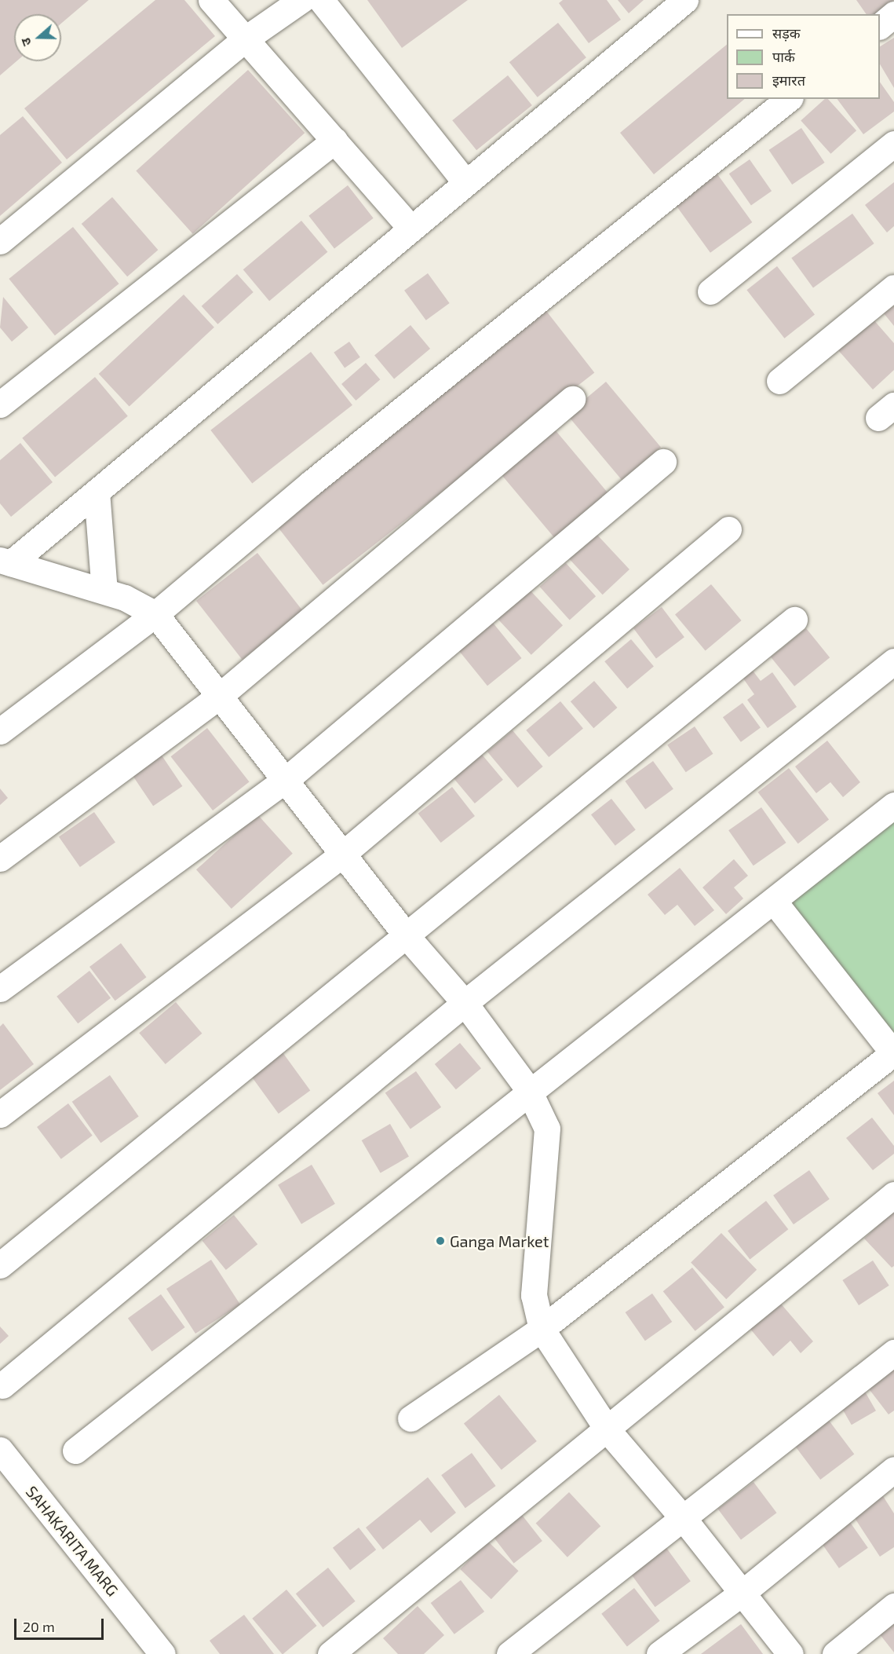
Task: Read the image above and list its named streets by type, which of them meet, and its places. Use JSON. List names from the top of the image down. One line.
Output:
{"streets":{"street":["SAHAKARITA MARG"]},"places":["Ganga Market"],"legend":["सड़क","पार्क","इमारत"],"scale_bar":"20 m","north":"left"}
